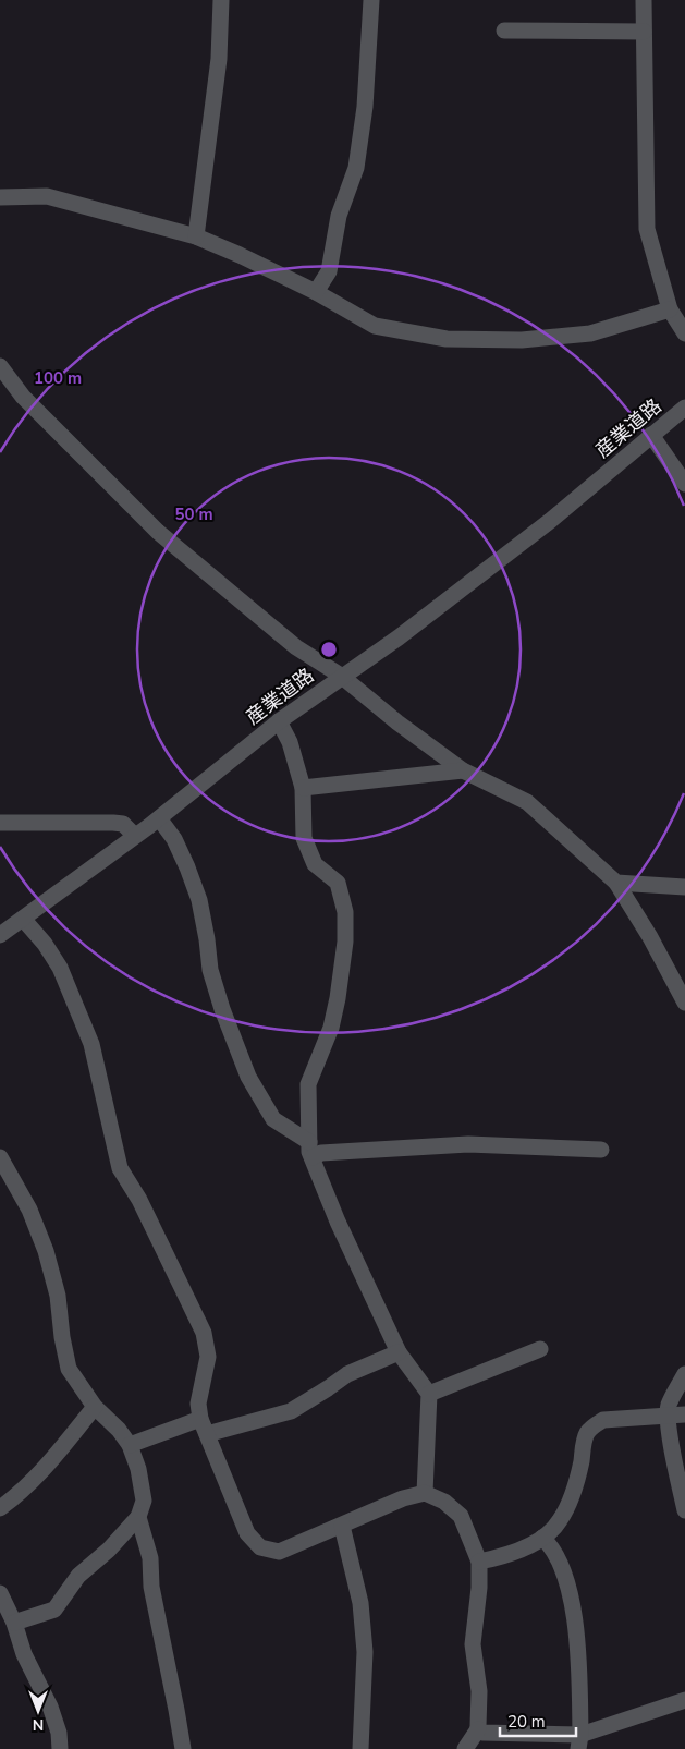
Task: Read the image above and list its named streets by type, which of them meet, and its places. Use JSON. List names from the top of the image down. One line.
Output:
{"streets":{"street":["産業道路"]},"scale_bar":"20 m","north":"bottom","rings":["100 m","50 m"]}
